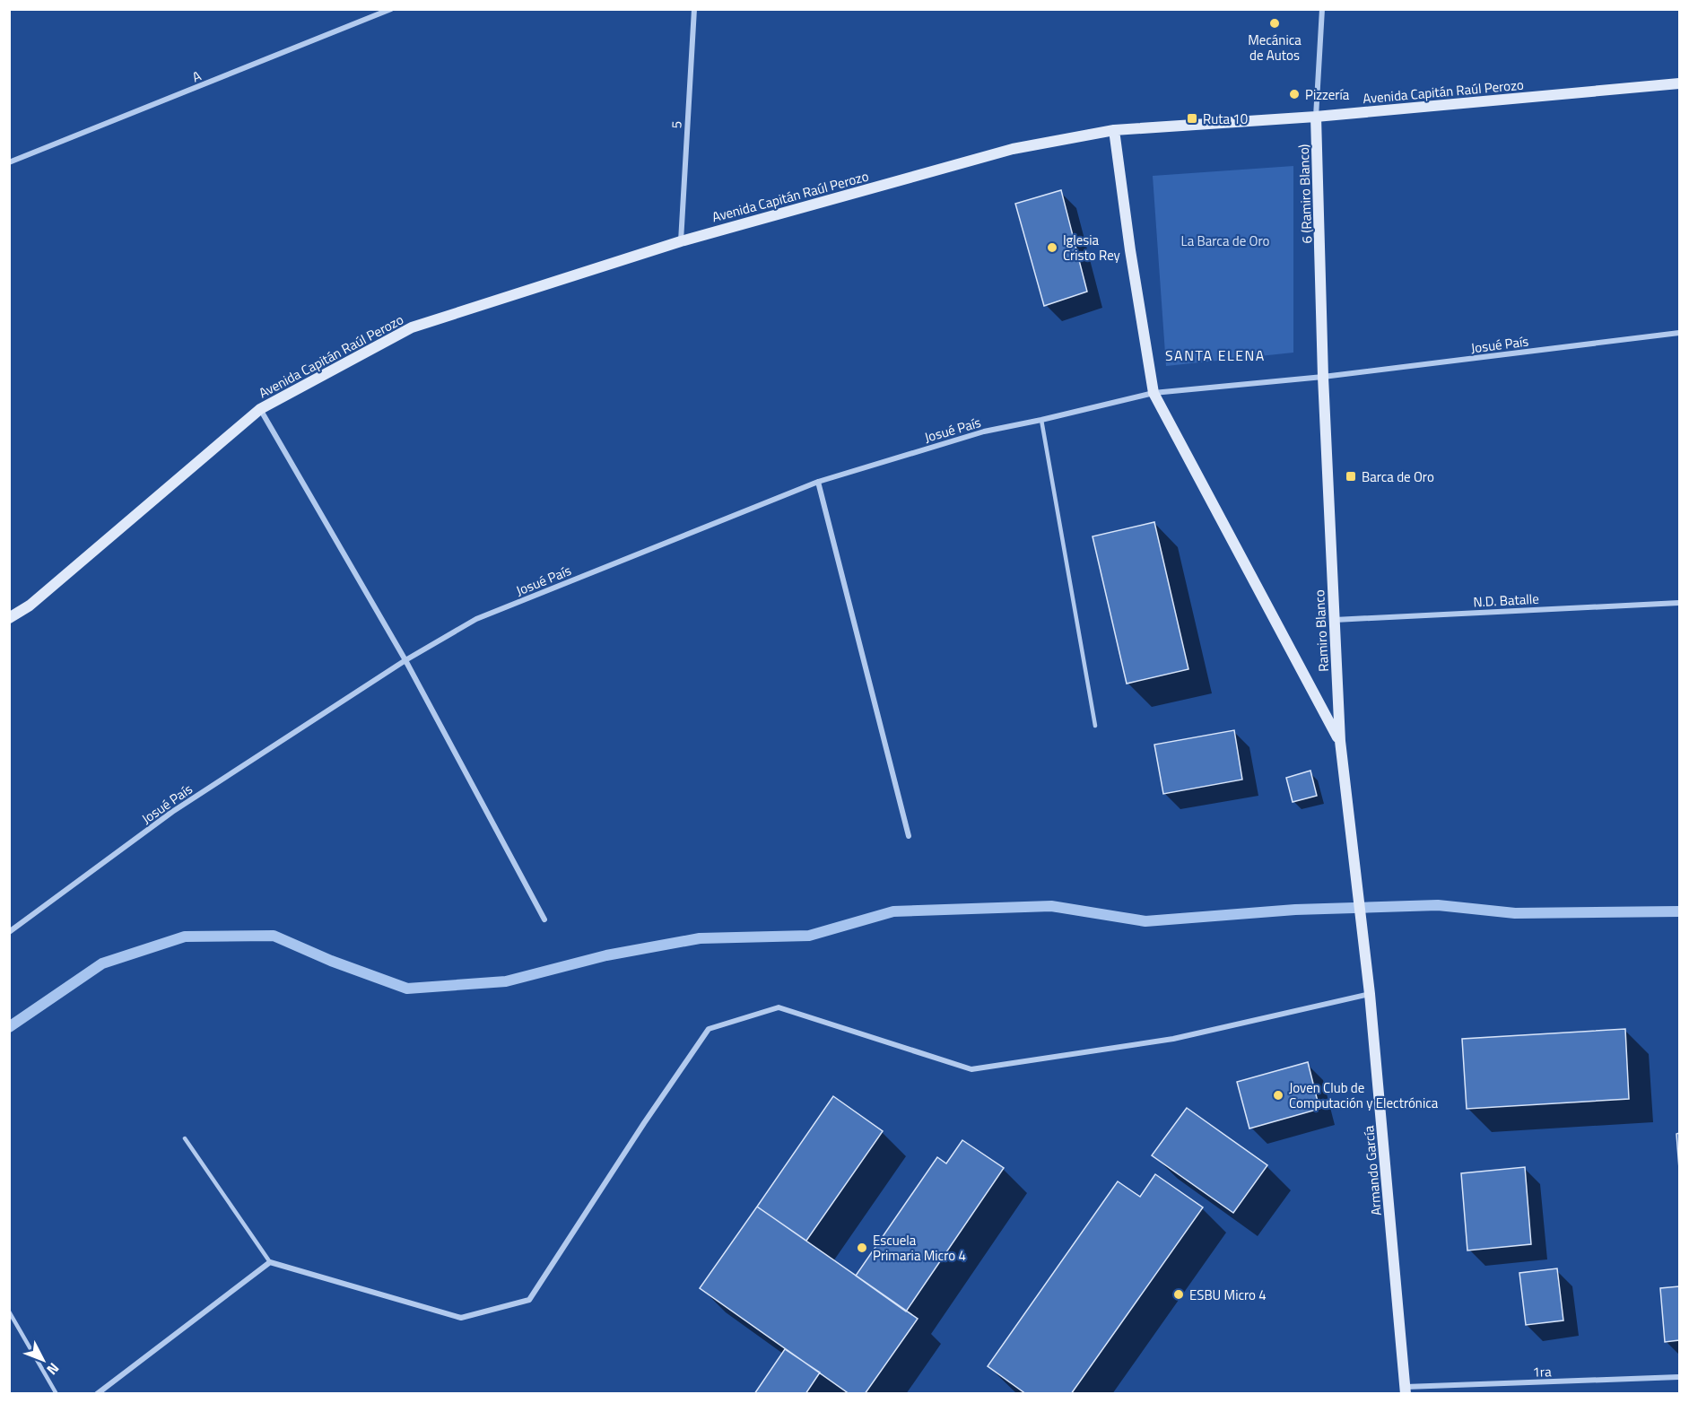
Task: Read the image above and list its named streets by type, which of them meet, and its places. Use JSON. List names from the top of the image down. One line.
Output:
{"streets":{"main road":["Avenida Capitán Raúl Perozo","6 (Ramiro Blanco)","Ramiro Blanco","Armando García"],"street":["A","5","Josué País","N.D. Batalle","1ra"]},"crossings":[["Avenida Capitán Raúl Perozo","5"],["Avenida Capitán Raúl Perozo","6 (Ramiro Blanco)"],["6 (Ramiro Blanco)","Josué País"],["6 (Ramiro Blanco)","Ramiro Blanco"],["Josué País","Ramiro Blanco"],["N.D. Batalle","Ramiro Blanco"],["Ramiro Blanco","Armando García"],["Armando García","1ra"]],"districts":["SANTA ELENA"],"parks":["La Barca de Oro"],"places":{"other":["Mecánica de Autos","Pizzería","Iglesia Cristo Rey","Joven Club de Computación y Electrónica","Escuela Primaria Micro 4","ESBU Micro 4"],"transit":["Ruta 10","Barca de Oro"]},"north":"bottom right"}
